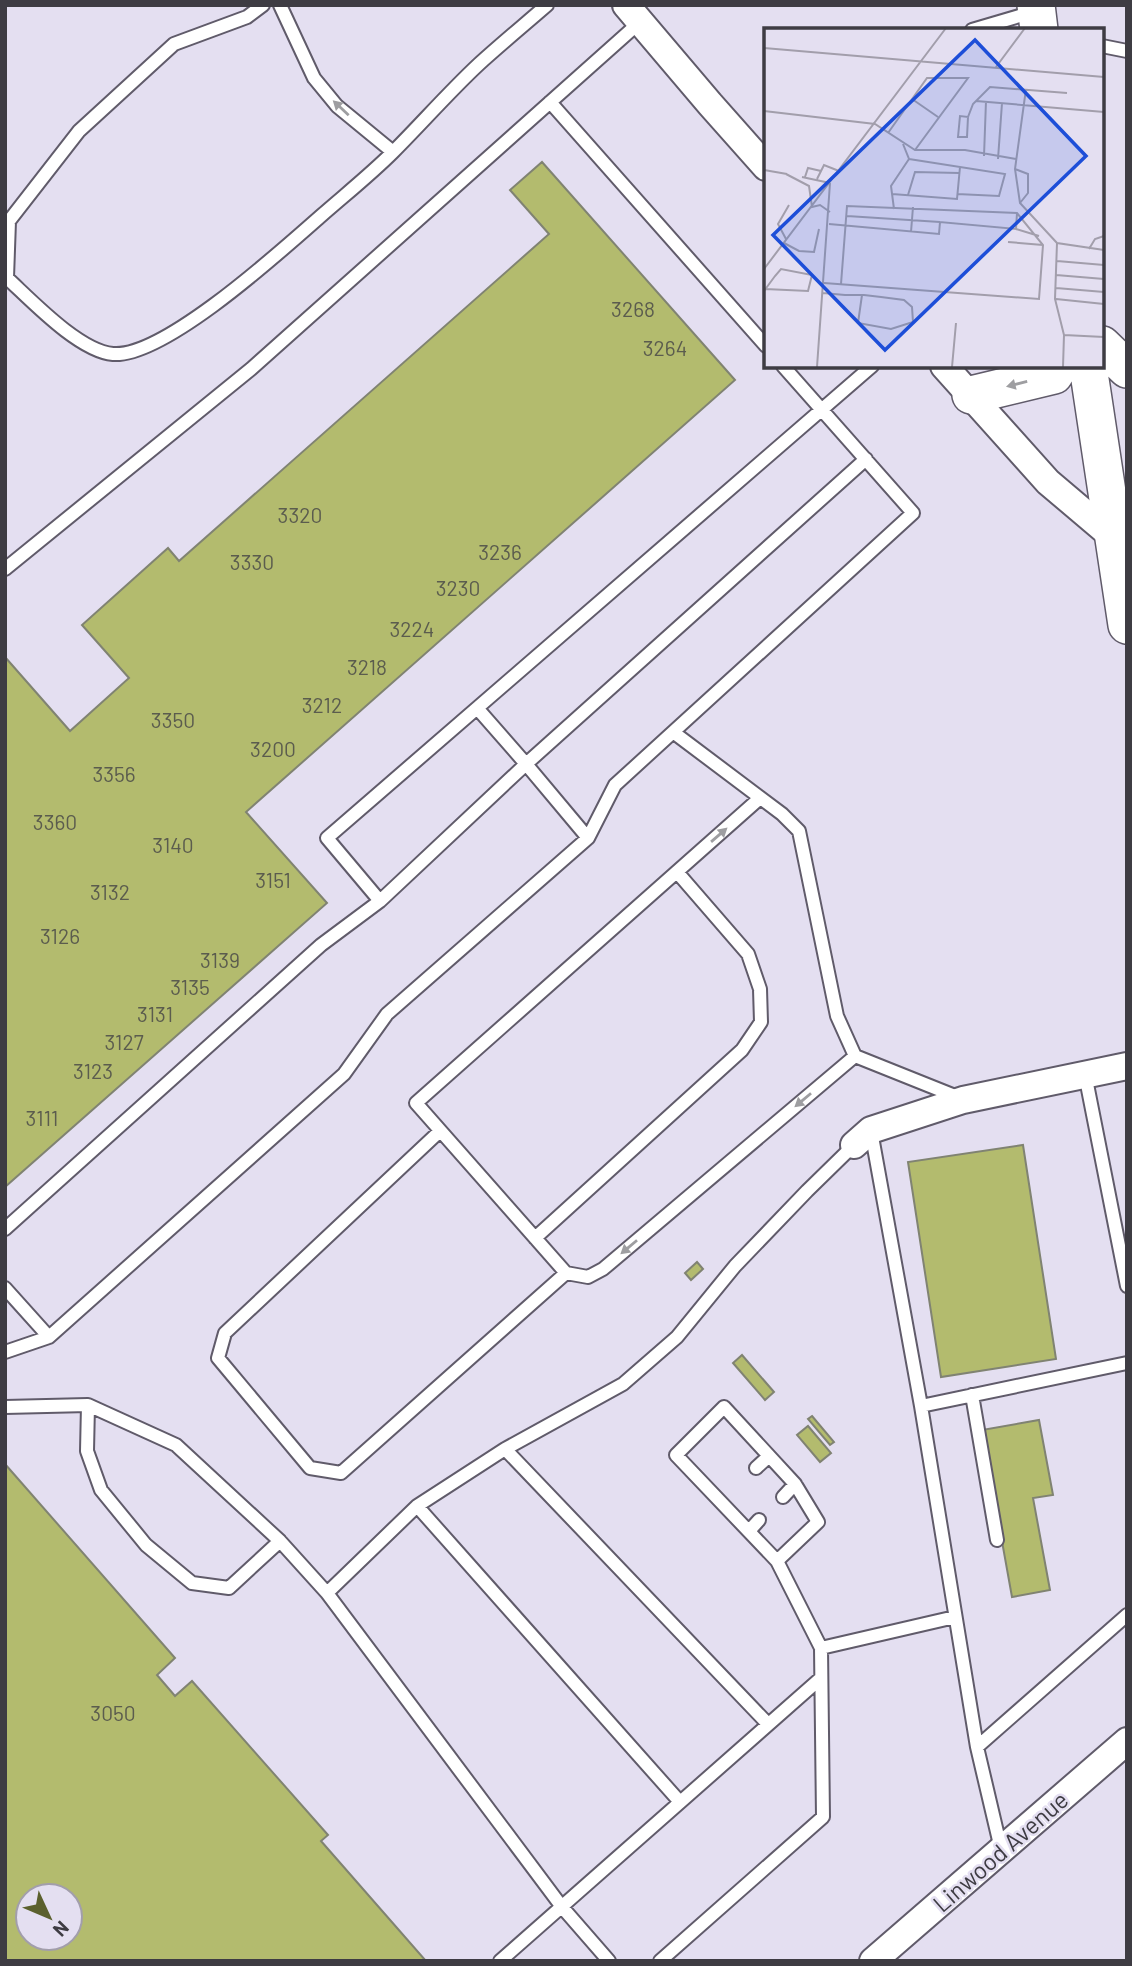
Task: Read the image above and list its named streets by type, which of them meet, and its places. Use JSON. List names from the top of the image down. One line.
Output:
{"streets":{"street":["Linwood Avenue"]},"house_numbers":["3268","3264","3320","3236","3330","3230","3224","3218","3212","3350","3200","3356","3360","3140","3151","3132","3126","3139","3135","3131","3127","3123","3111","3050"],"north":"bottom right"}
